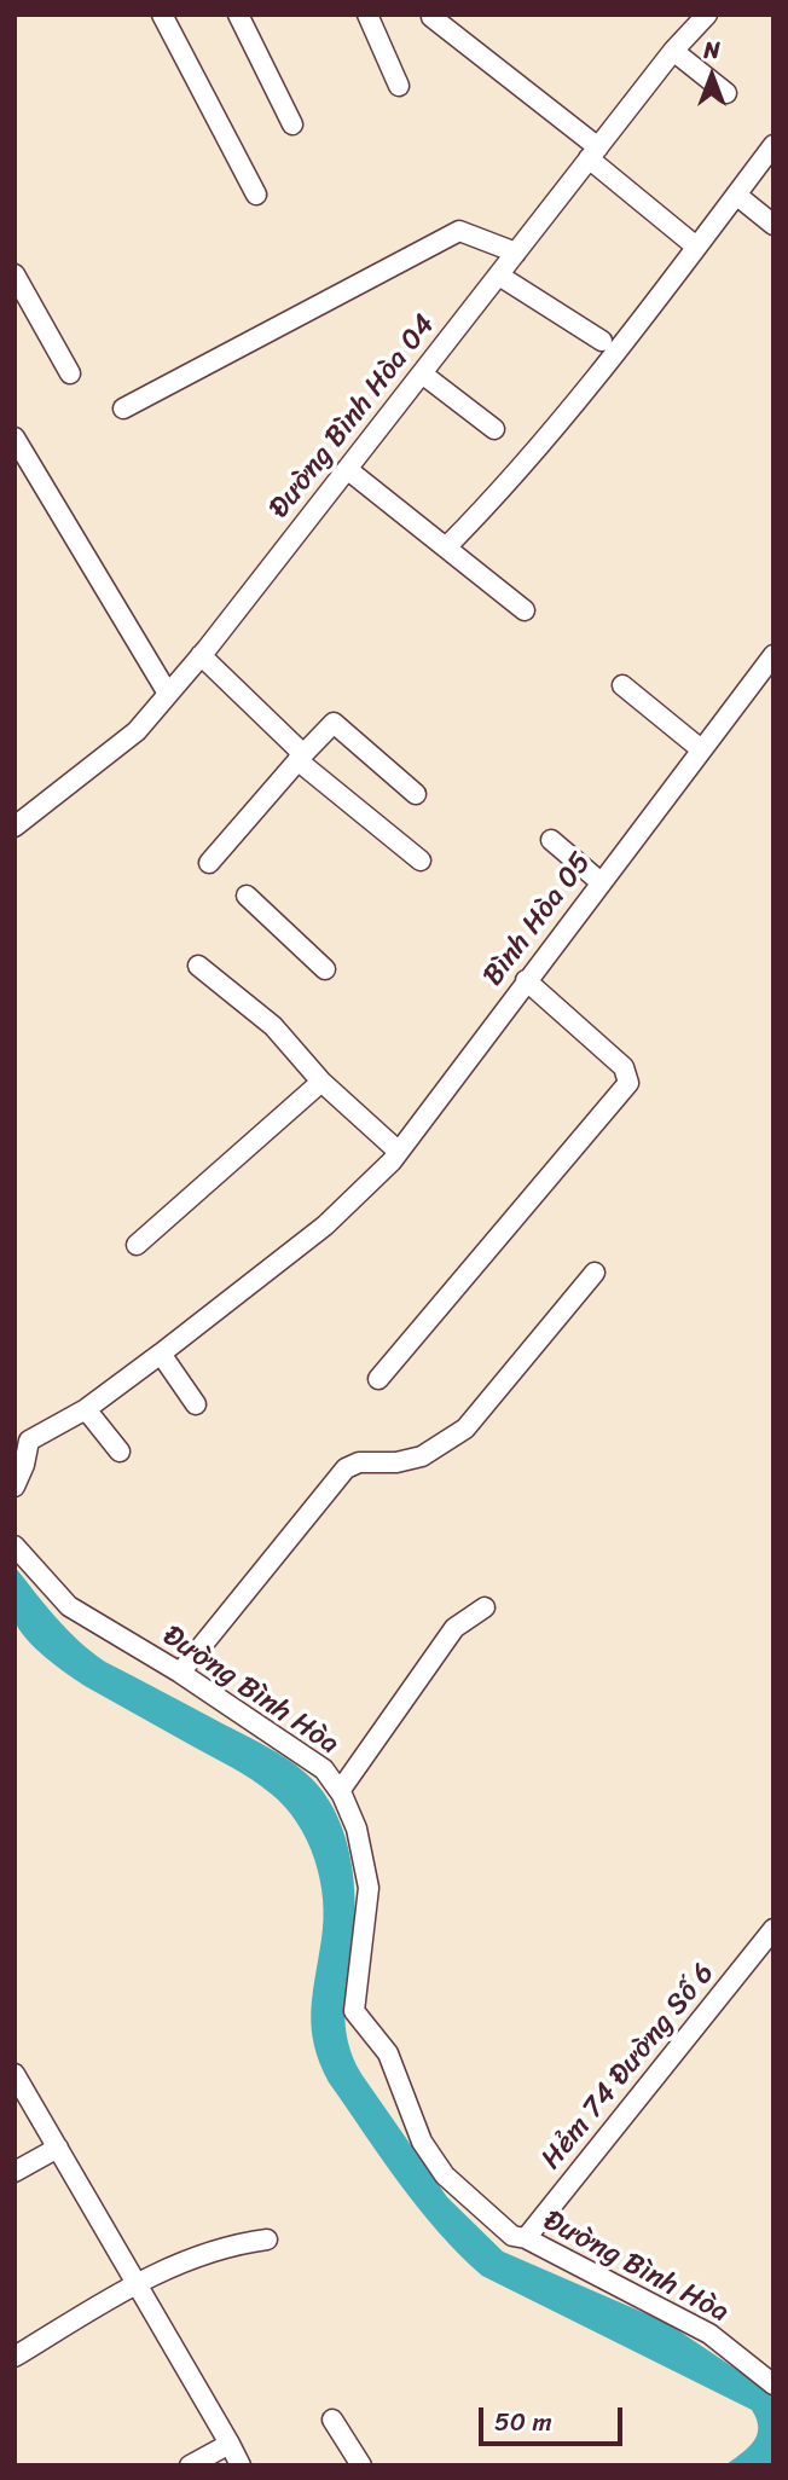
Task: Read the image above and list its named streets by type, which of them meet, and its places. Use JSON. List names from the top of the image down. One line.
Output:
{"streets":{"street":["Đường Bình Hòa 04","Bình Hòa 05","Đường Bình Hòa","Hẻm 74 Đường Số 6"]},"crossings":[["Đường Bình Hòa","Hẻm 74 Đường Số 6"]],"scale_bar":"50 m","north":"top"}
